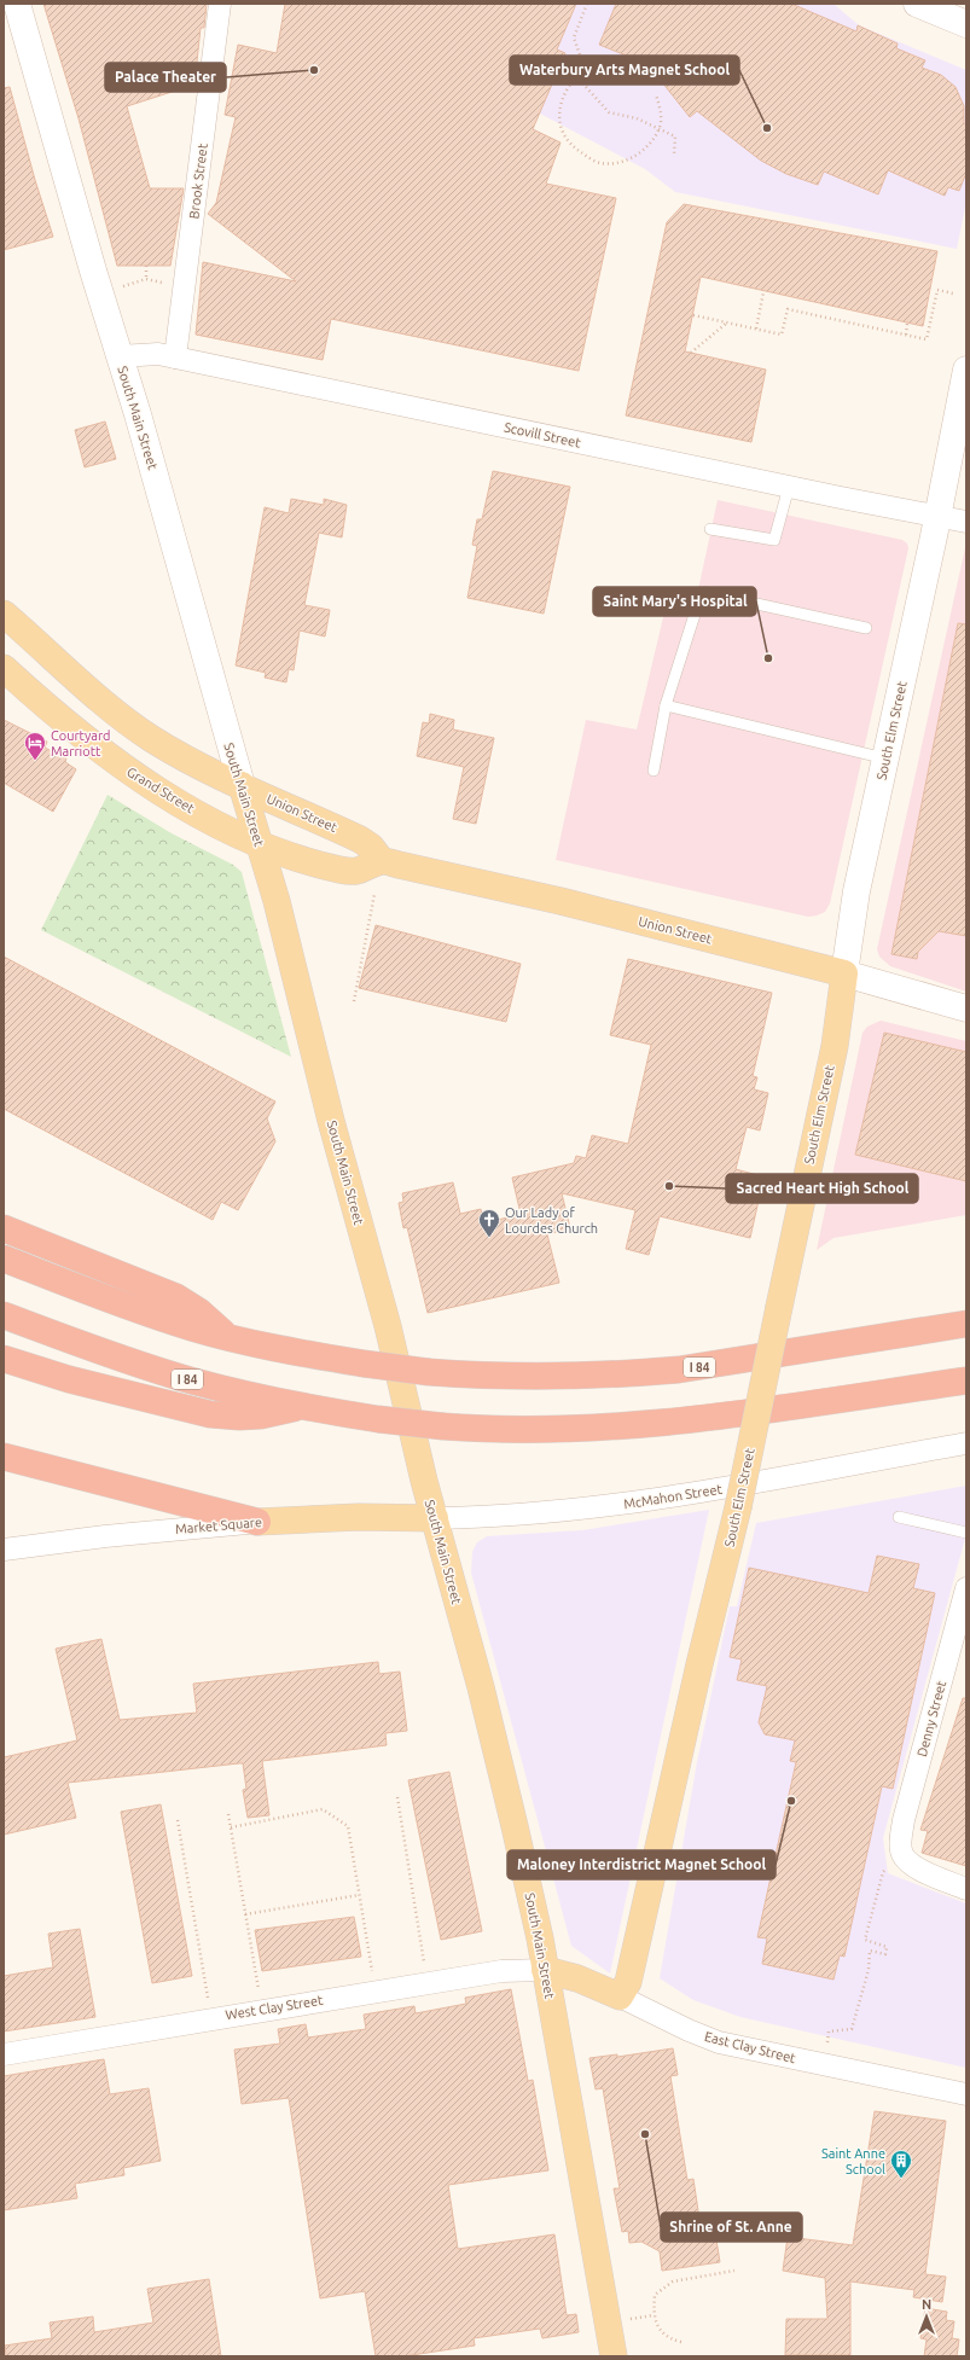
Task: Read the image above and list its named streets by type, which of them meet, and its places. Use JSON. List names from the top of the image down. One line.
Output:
{"streets":{"highway":["I 84"],"main road":["South Main Street","South Elm Street","Grand Street","Union Street","Market Square","East Clay Street"],"street":["Brook Street","Scovill Street","McMahon Street","Denny Street","West Clay Street"]},"crossings":[["Brook Street","Scovill Street"],["South Main Street","Scovill Street"],["South Main Street","Grand Street"],["South Main Street","Union Street"],["South Main Street","McMahon Street"],["South Main Street","Market Square"],["South Main Street","West Clay Street"],["South Main Street","East Clay Street"],["Scovill Street","South Elm Street"],["South Elm Street","Union Street"],["South Elm Street","East Clay Street"],["McMahon Street","Market Square"],["West Clay Street","East Clay Street"]],"places":{"other":["Palace Theater","Waterbury Arts Magnet School","Saint Mary's Hospital","Sacred Heart High School","Maloney Interdistrict Magnet School","Shrine of St. Anne"],"hotel":["Courtyard Marriott"],"church":["Our Lady of Lourdes Church"],"building":["Saint Anne School"]},"north":"top"}
